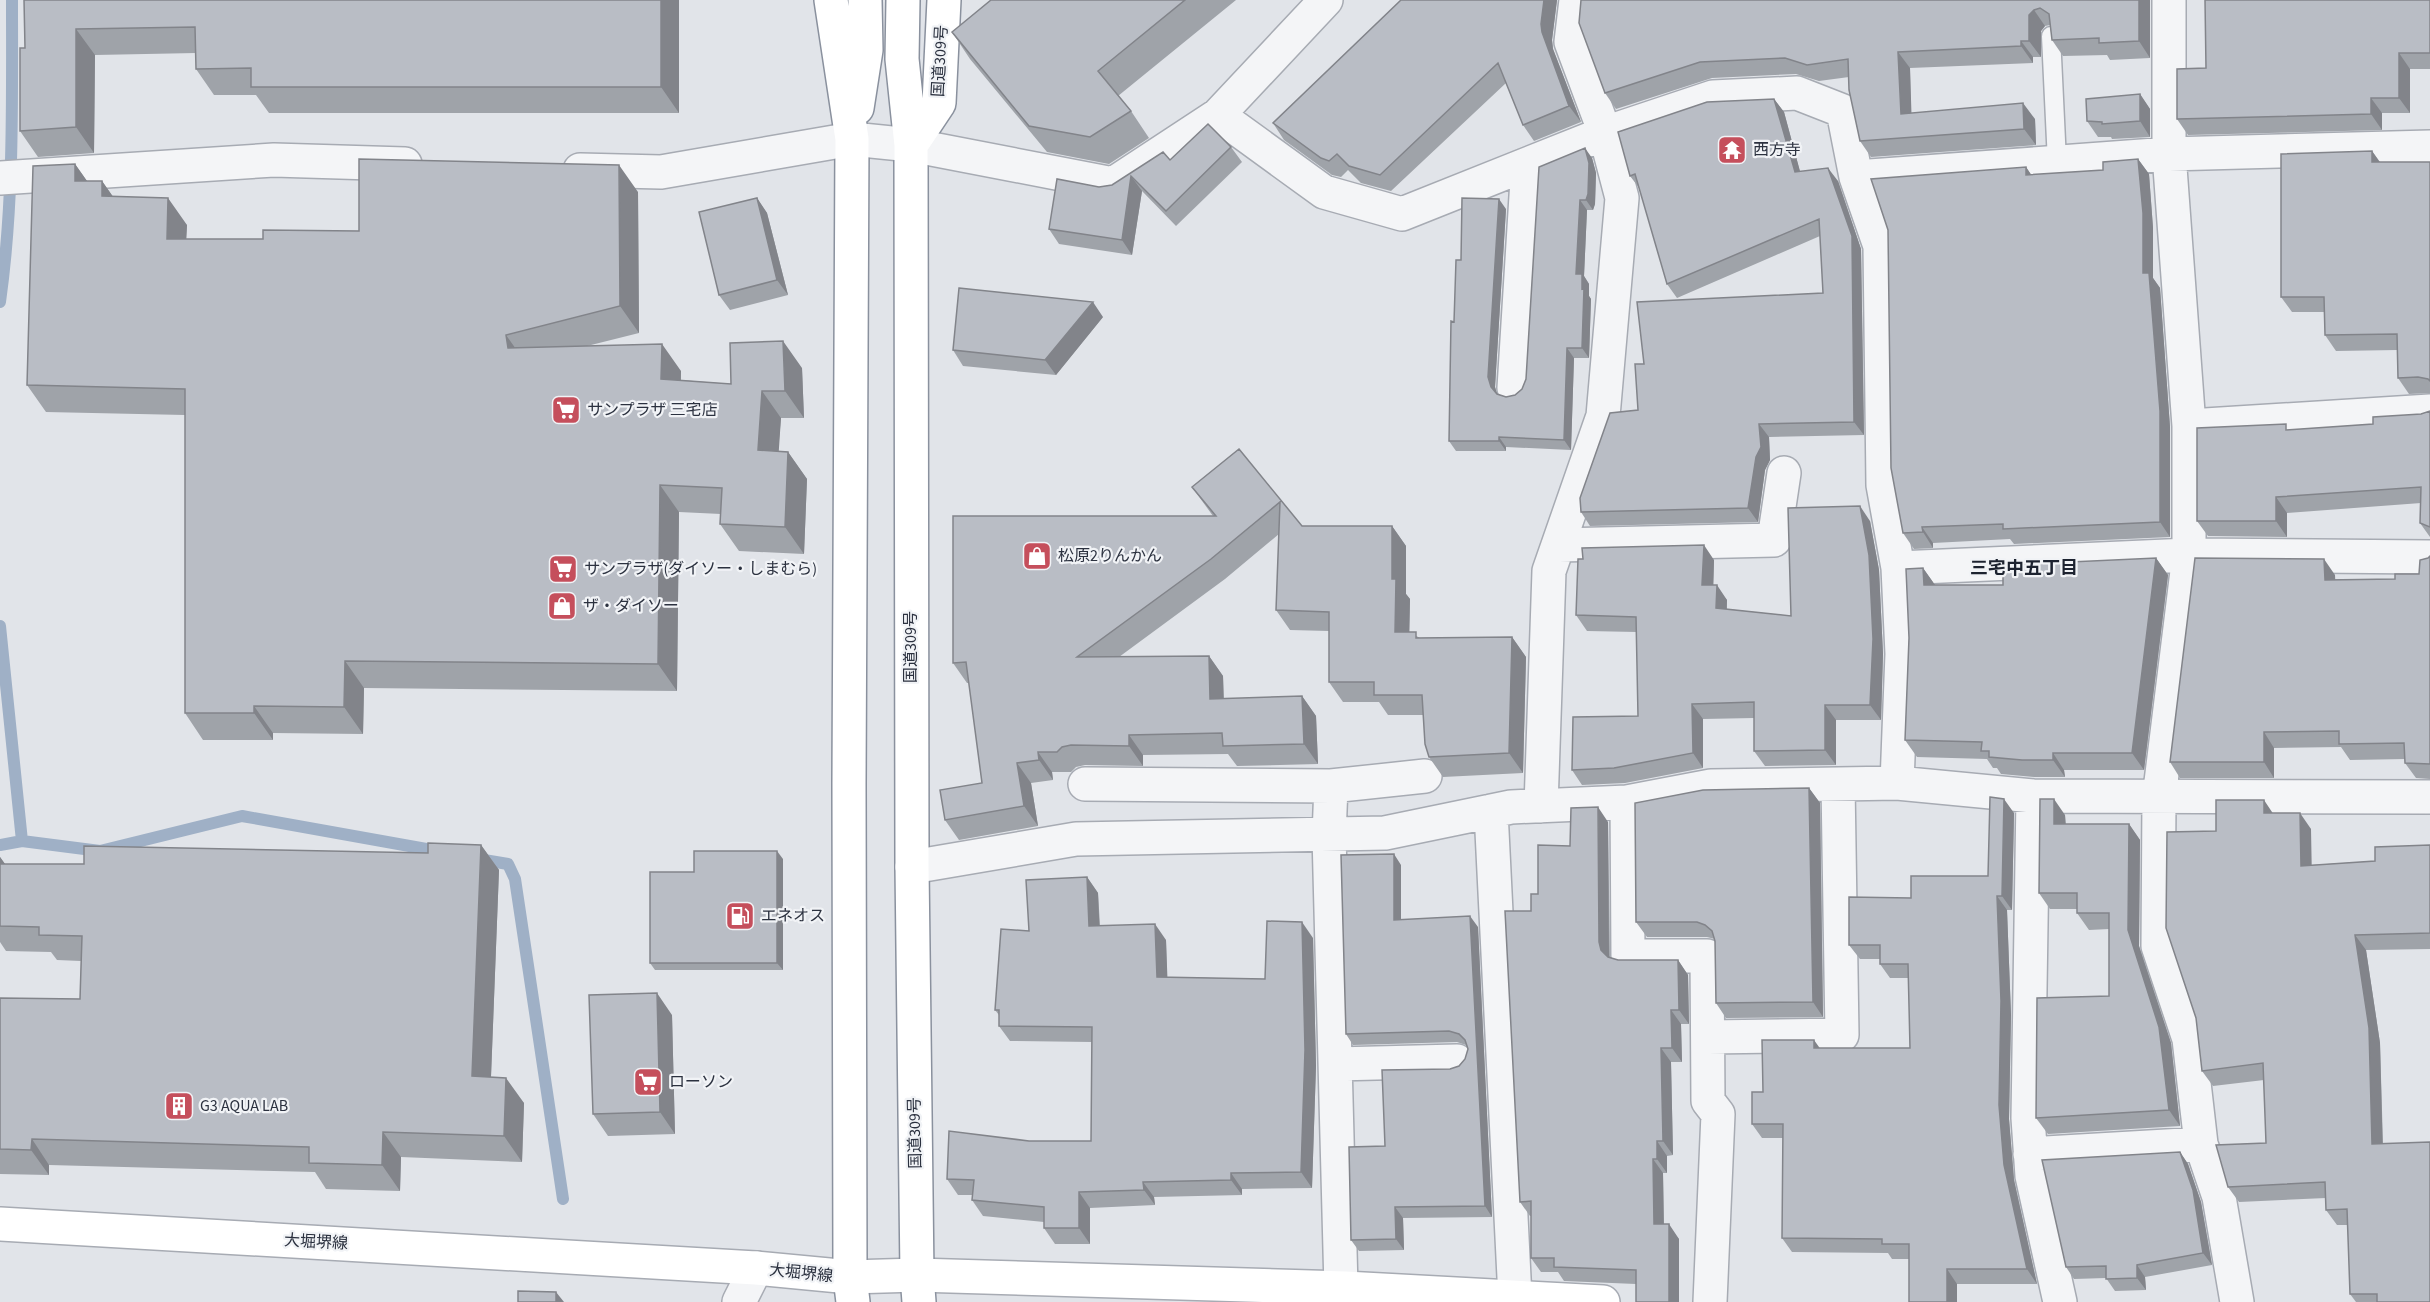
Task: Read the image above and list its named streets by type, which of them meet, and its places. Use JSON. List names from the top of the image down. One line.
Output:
{"streets":{"main road":["国道309号","大堀堺線"]},"crossings":[["国道309号","大堀堺線"]],"districts":["三宅中五丁目"],"places":{"temple":["西方寺"],"supermarket":["サンプラザ 三宅店","サンプラザ(ダイソー・しまむら)","ローソン"],"shop":["松原2りんかん","ザ・ダイソー"],"fuel station":["エネオス"],"building":["G3 AQUA LAB"]}}
